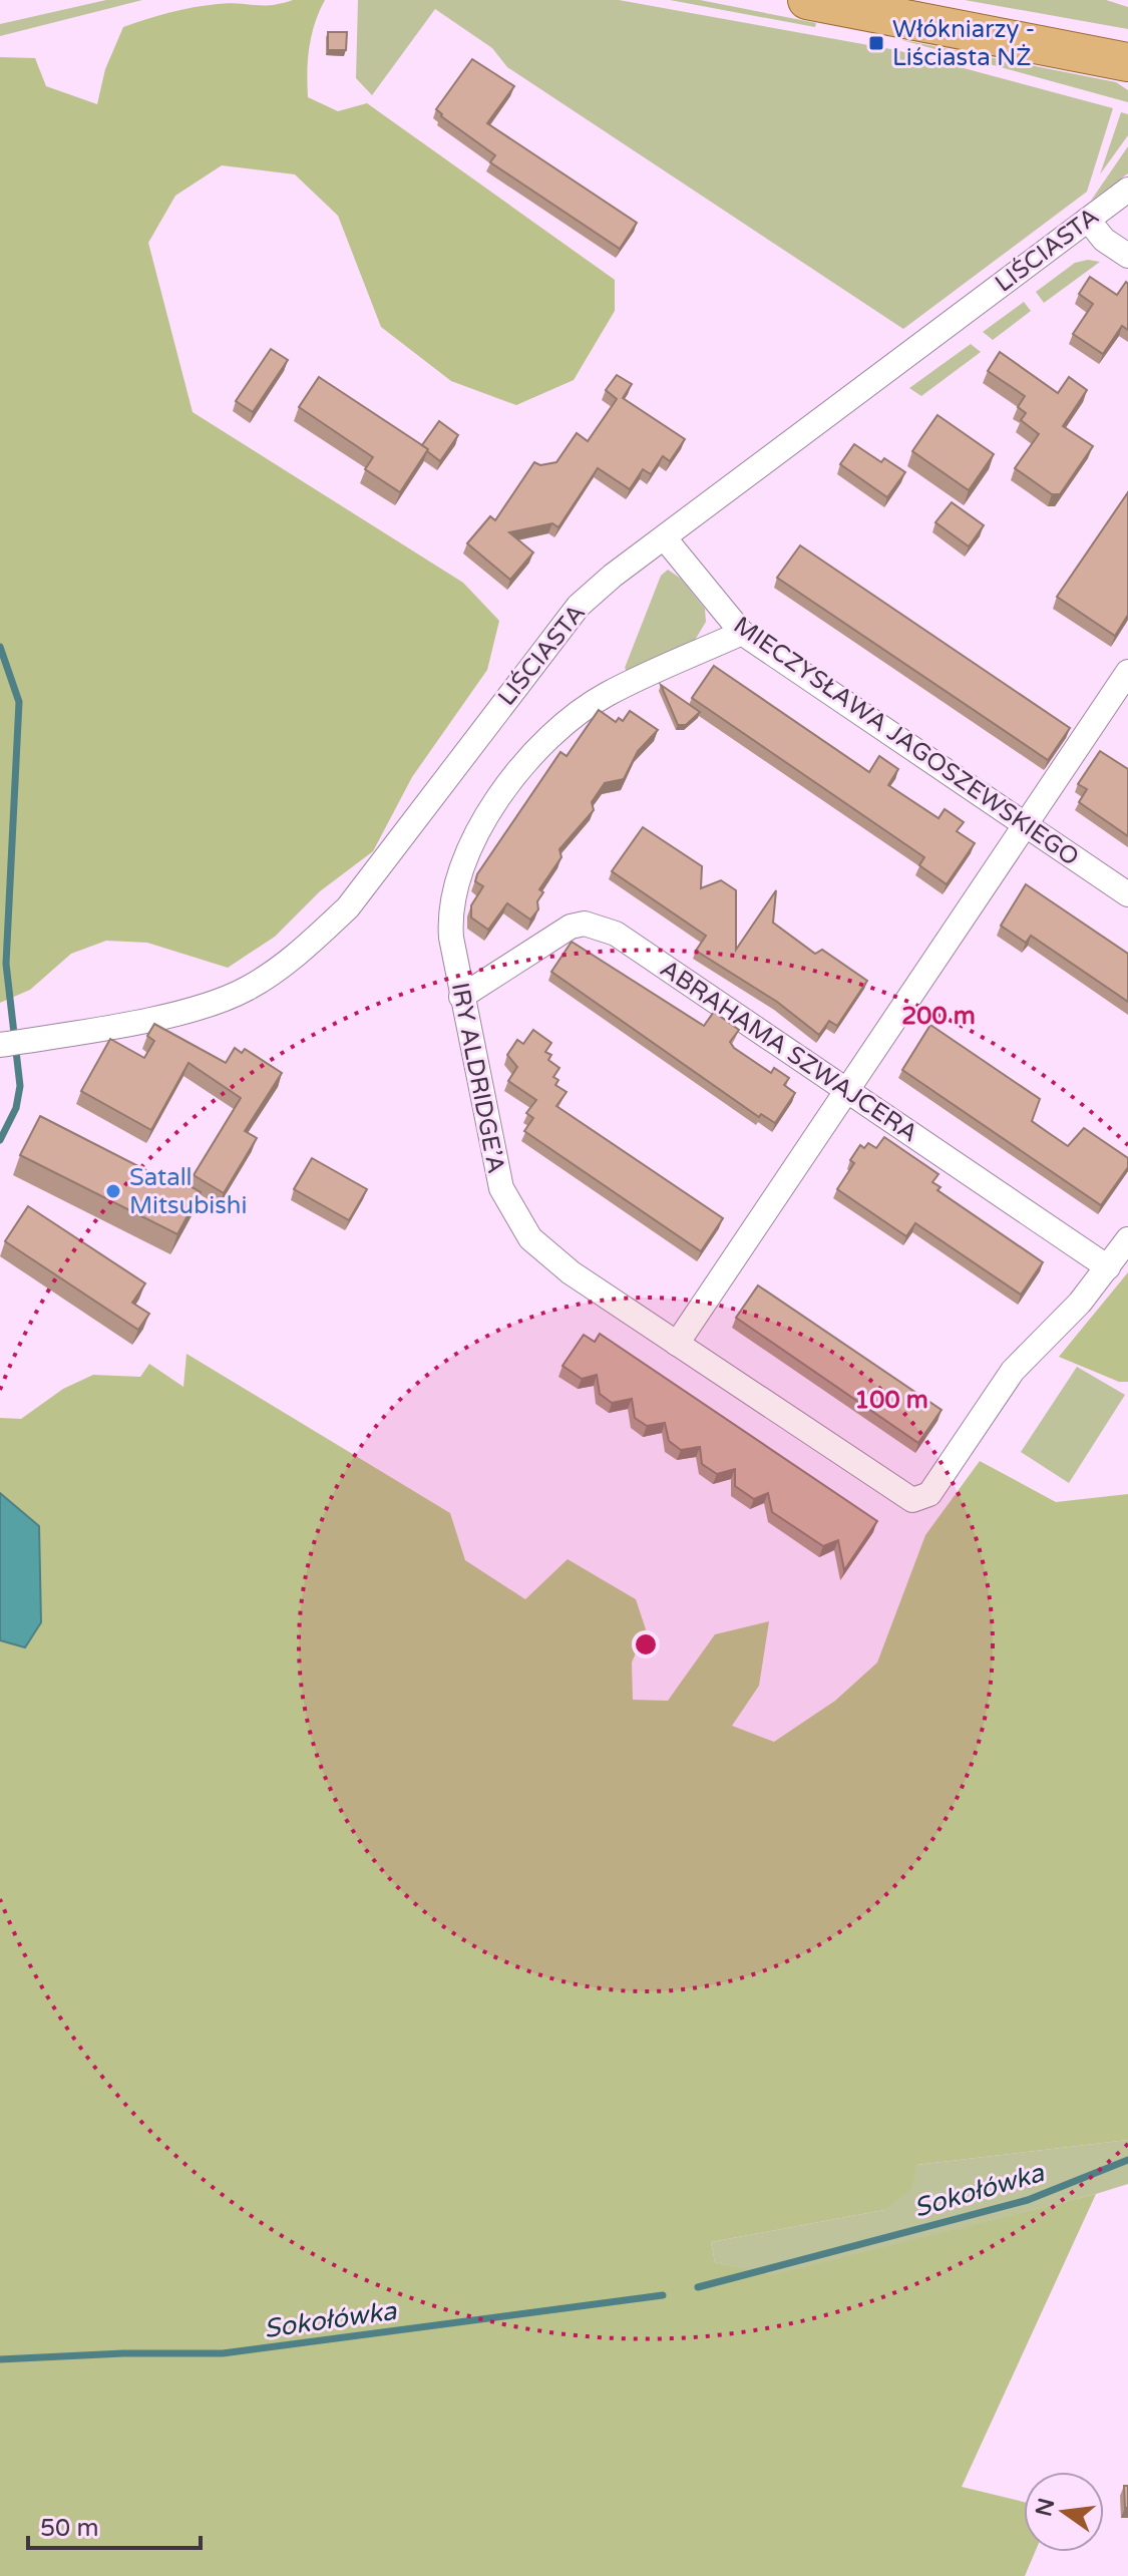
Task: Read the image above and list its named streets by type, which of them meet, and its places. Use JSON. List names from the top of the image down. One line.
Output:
{"streets":{"street":["LIŚCIASTA","MIECZYSŁAWA JAGOSZEWSKIEGO","ABRAHAMA SZWAJCERA","IRY ALDRIDGE’A"]},"crossings":[["LIŚCIASTA","MIECZYSŁAWA JAGOSZEWSKIEGO"],["MIECZYSŁAWA JAGOSZEWSKIEGO","IRY ALDRIDGE’A"],["ABRAHAMA SZWAJCERA","IRY ALDRIDGE’A"]],"water":["Sokołówka"],"places":{"transit":["Włókniarzy - Liściasta NŻ"],"other":["Satall Mitsubishi"]},"scale_bar":"50 m","north":"left","rings":["200 m","100 m"]}
